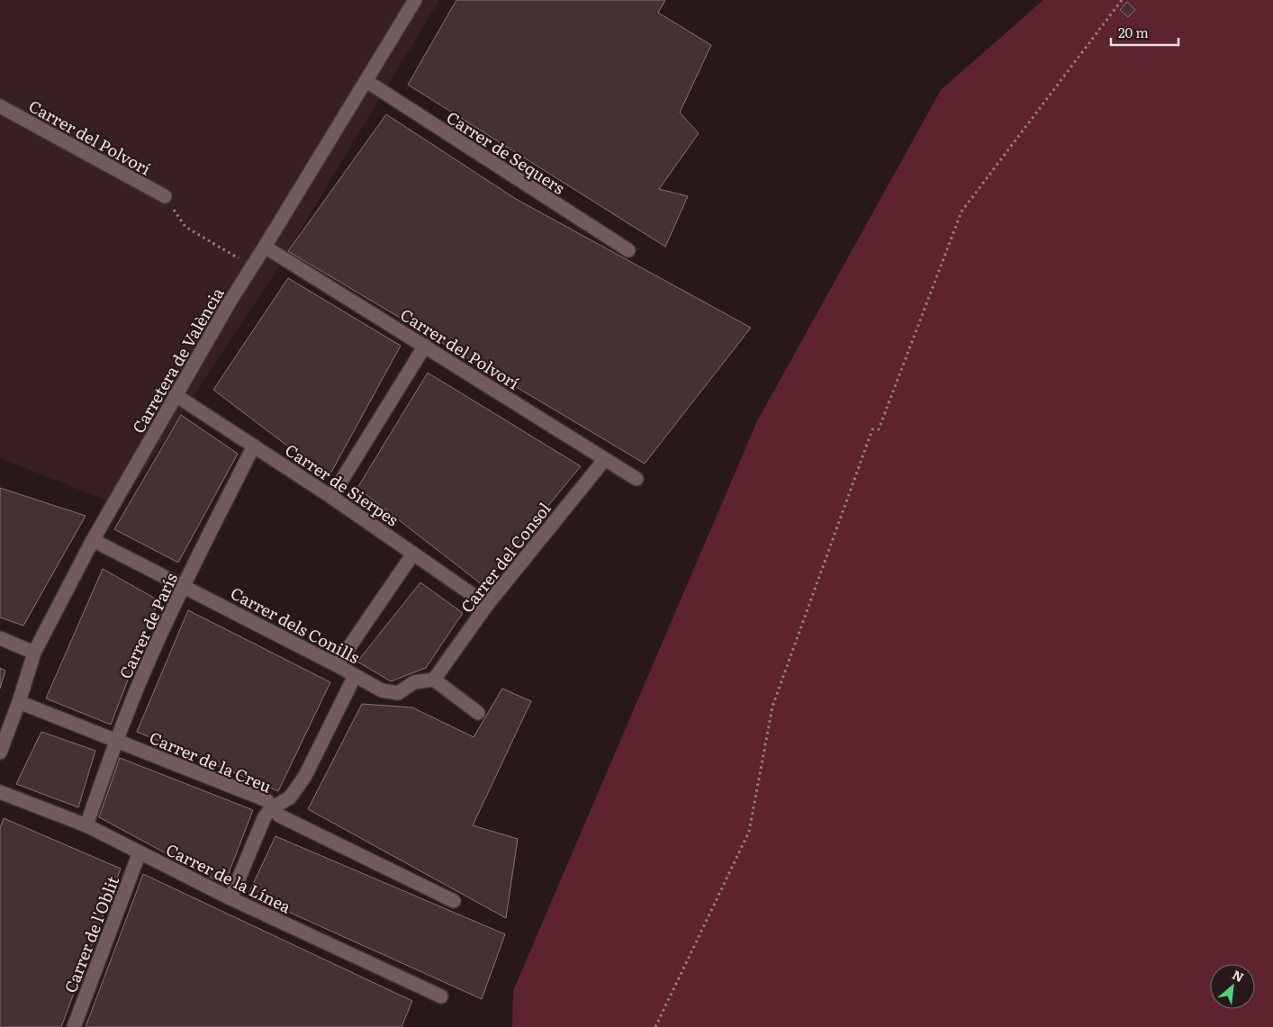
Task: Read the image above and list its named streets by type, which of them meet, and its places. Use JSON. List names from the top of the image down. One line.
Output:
{"streets":{"street":["Carrer del Polvorí","Carrer de Sequers","Carretera de València","Carrer de Sierpes","Carrer del Consol","Carrer dels Conills","Carrer de París","Carrer de la Creu","Carrer de la Línea","Carrer de l'Oblit"]},"crossings":[["Carrer del Polvorí","Carretera de València"],["Carrer del Polvorí","Carrer del Consol"],["Carrer de Sequers","Carretera de València"],["Carretera de València","Carrer de Sierpes"],["Carretera de València","Carrer dels Conills"],["Carretera de València","Carrer de la Creu"],["Carrer de Sierpes","Carrer del Consol"],["Carrer de Sierpes","Carrer de París"],["Carrer del Consol","Carrer dels Conills"],["Carrer dels Conills","Carrer de París"],["Carrer de París","Carrer de la Creu"],["Carrer de París","Carrer de la Línea"],["Carrer de la Línea","Carrer de l'Oblit"]],"scale_bar":"20 m","north":"top right"}
